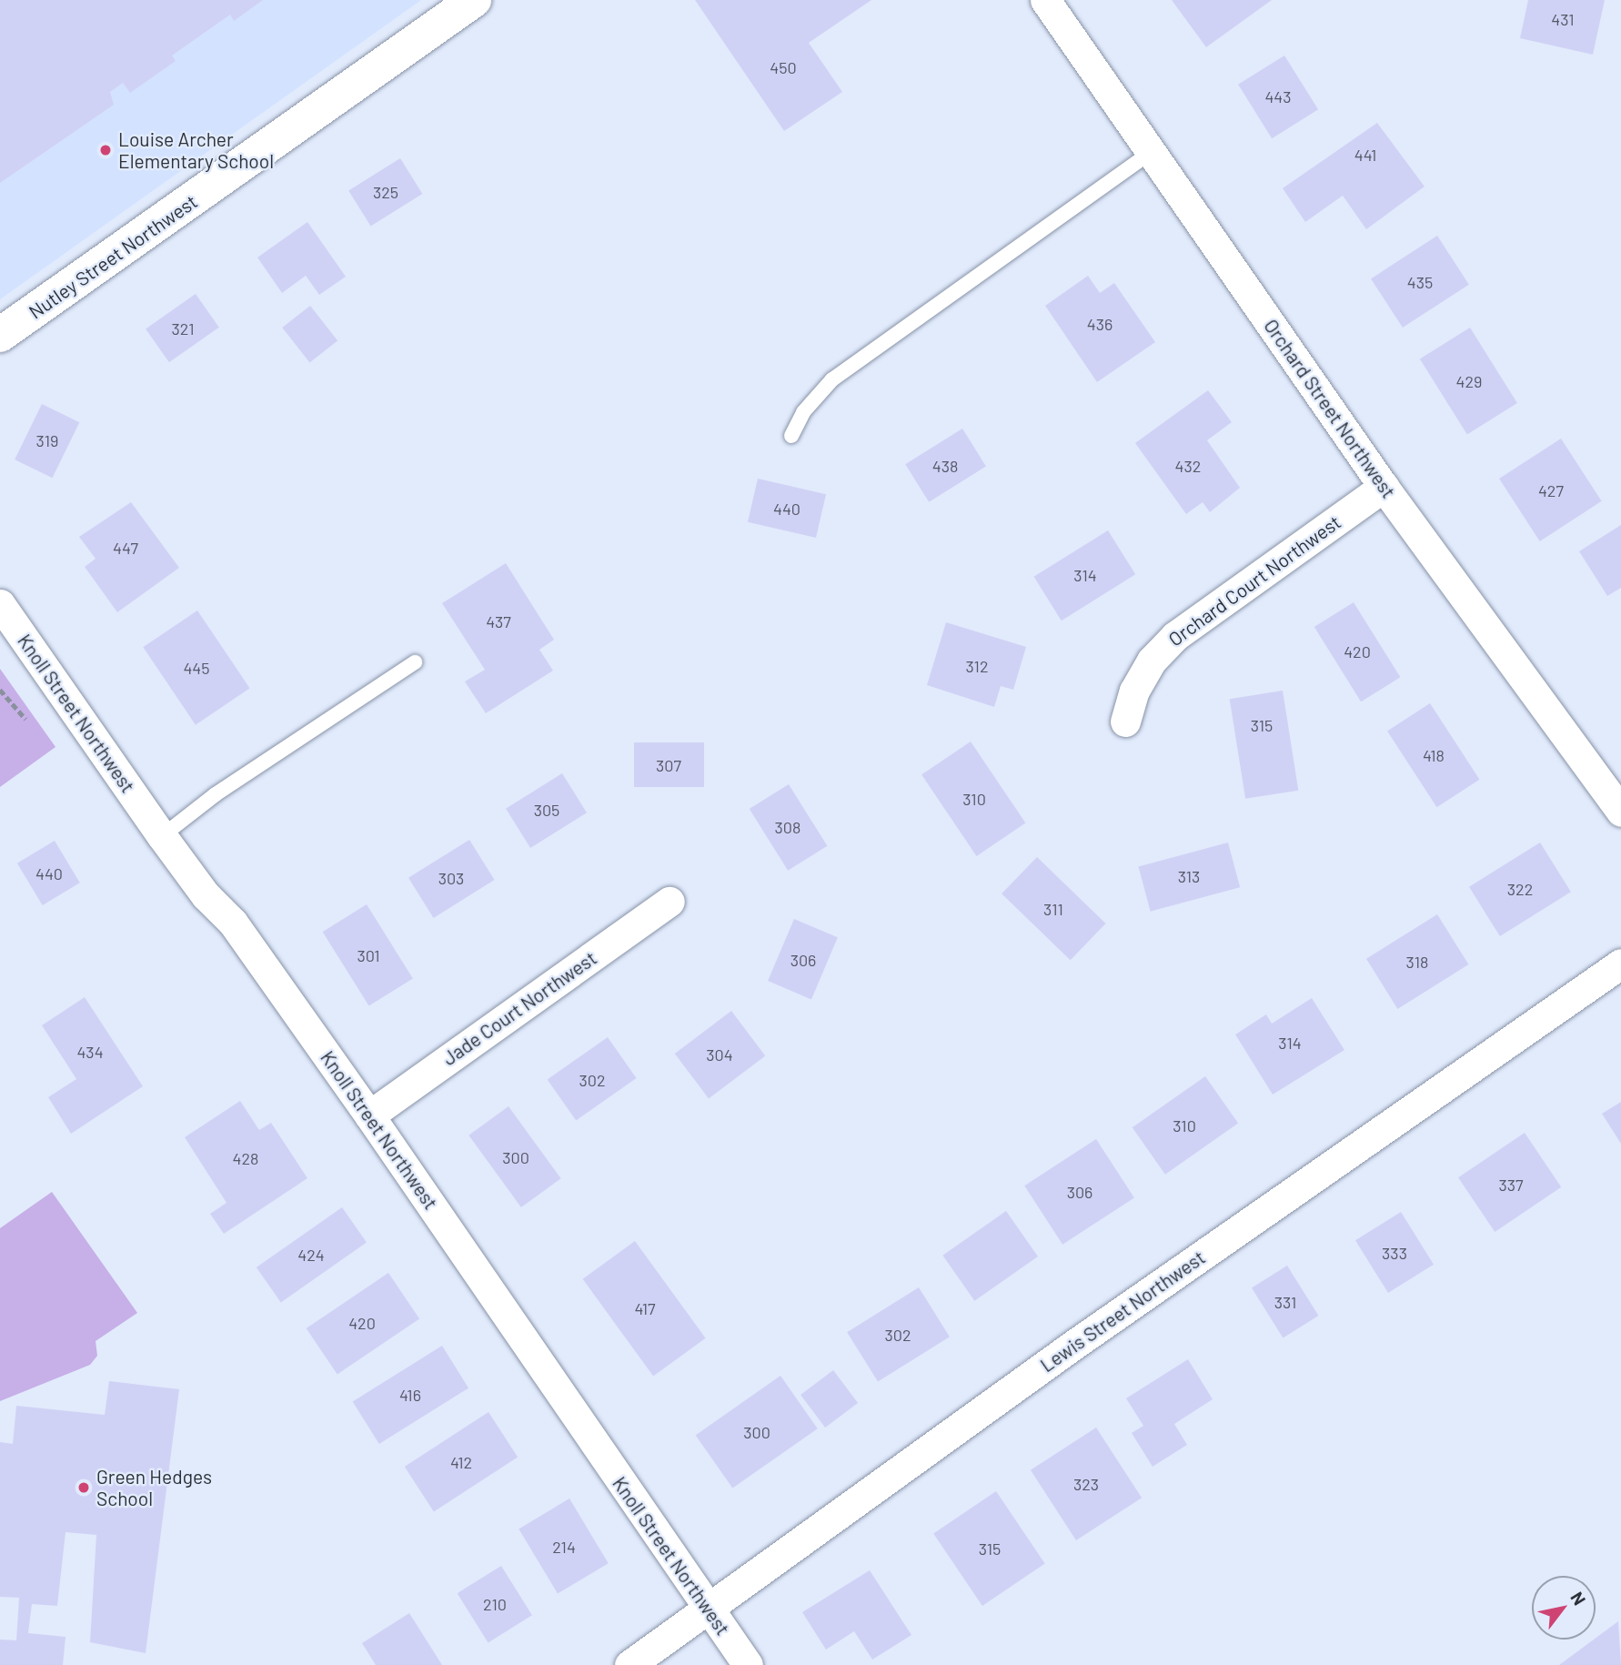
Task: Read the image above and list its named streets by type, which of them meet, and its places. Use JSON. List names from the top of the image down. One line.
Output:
{"streets":{"street":["Nutley Street Northwest","Orchard Street Northwest","Orchard Court Northwest","Knoll Street Northwest","Jade Court Northwest","Lewis Street Northwest"]},"crossings":[["Orchard Street Northwest","Orchard Court Northwest"],["Knoll Street Northwest","Jade Court Northwest"],["Knoll Street Northwest","Lewis Street Northwest"]],"places":["Louise Archer Elementary School","Green Hedges School"],"house_numbers":["431","450","443","441","325","435","436","321","429","319","438","432","427","440","447","314","437","420","312","445","315","418","307","310","305","308","440","313","303","322","311","301","306","318","314","434","304","302","310","300","428","337","306","333","424","331","417","420","302","416","300","412","323","214","315","210"],"north":"top right"}
